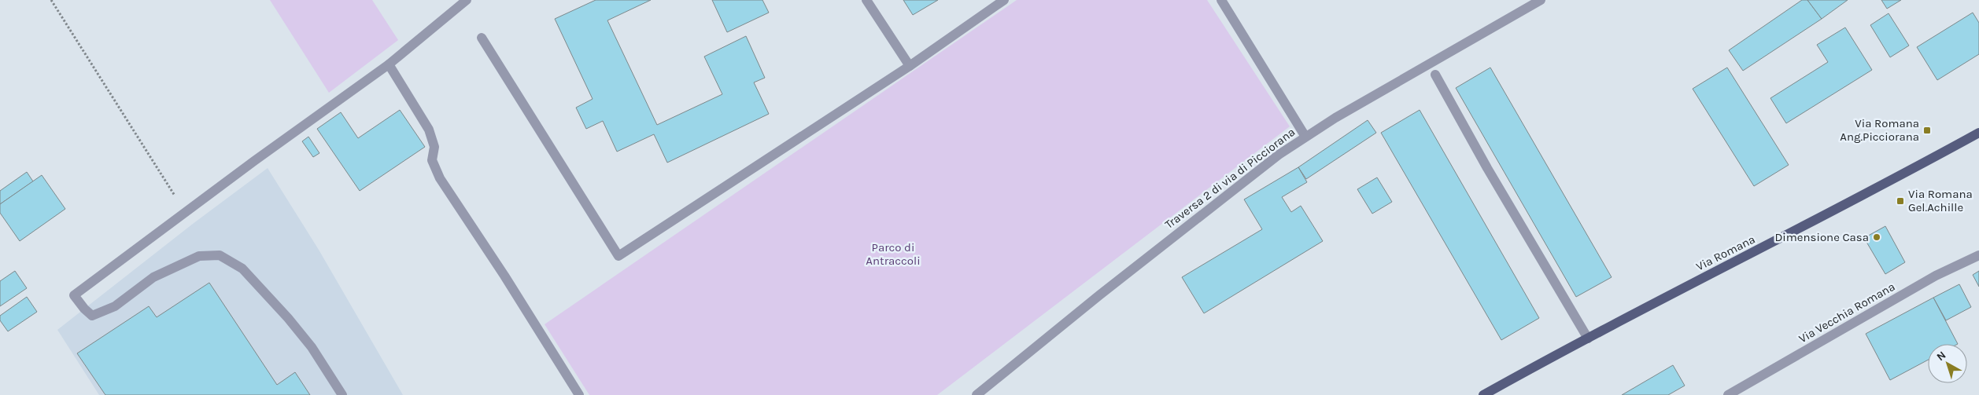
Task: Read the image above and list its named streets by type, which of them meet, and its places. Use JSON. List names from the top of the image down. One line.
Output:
{"streets":{"main road":["Via Romana"],"street":["Traversa 2 di via di Picciorana","Via Vecchia Romana"]},"parks":["Parco di Antraccoli"],"places":{"transit":["Via Romana Ang.Picciorana","Via Romana Gel.Achille"],"other":["Dimensione Casa"]},"north":"top left"}
